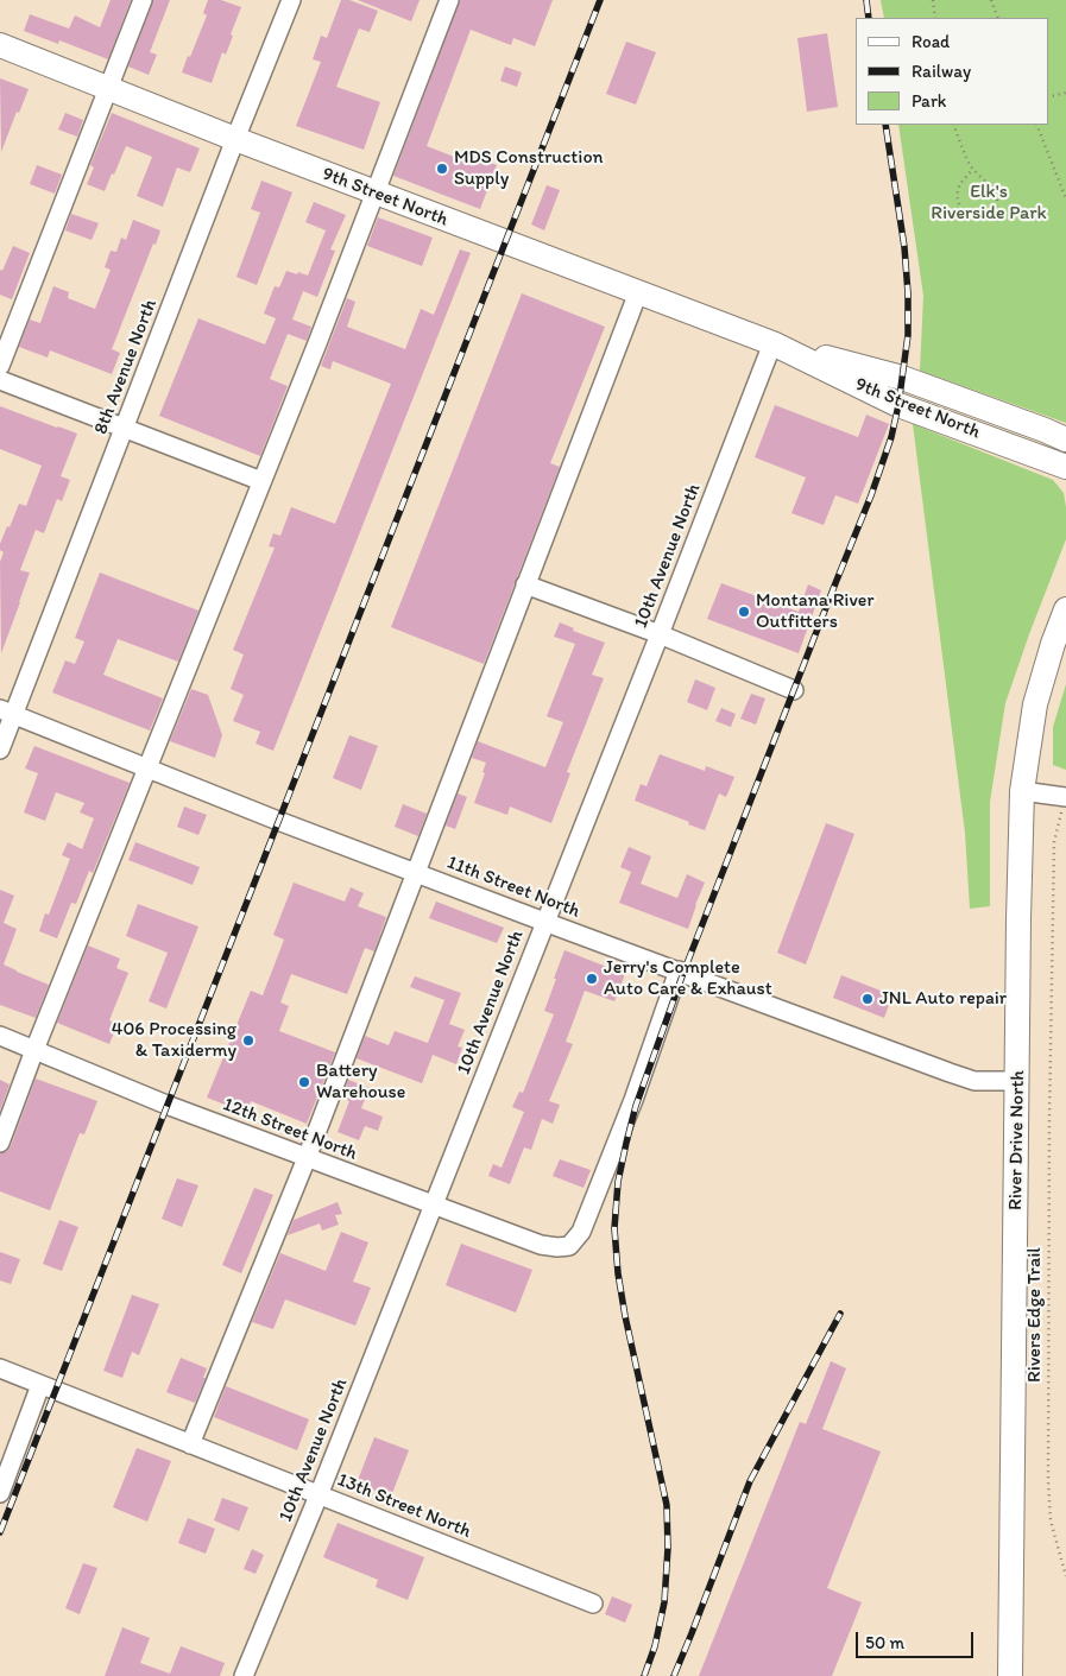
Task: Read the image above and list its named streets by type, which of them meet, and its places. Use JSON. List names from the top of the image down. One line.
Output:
{"streets":{"main road":["9th Street North","River Drive North"],"street":["8th Avenue North","10th Avenue North","11th Street North","12th Street North","13th Street North"],"path":["Rivers Edge Trail"]},"crossings":[["9th Street North","8th Avenue North"],["9th Street North","10th Avenue North"],["8th Avenue North","11th Street North"],["10th Avenue North","11th Street North"],["10th Avenue North","12th Street North"],["10th Avenue North","13th Street North"],["11th Street North","12th Street North"],["11th Street North","River Drive North"]],"parks":["Elk's Riverside Park"],"places":["MDS Construction Supply","Montana River Outfitters","Jerry's Complete Auto Care & Exhaust","JNL Auto repair","406 Processing & Taxidermy","Battery Warehouse"],"legend":["Road","Railway","Park"],"scale_bar":"50 m"}
